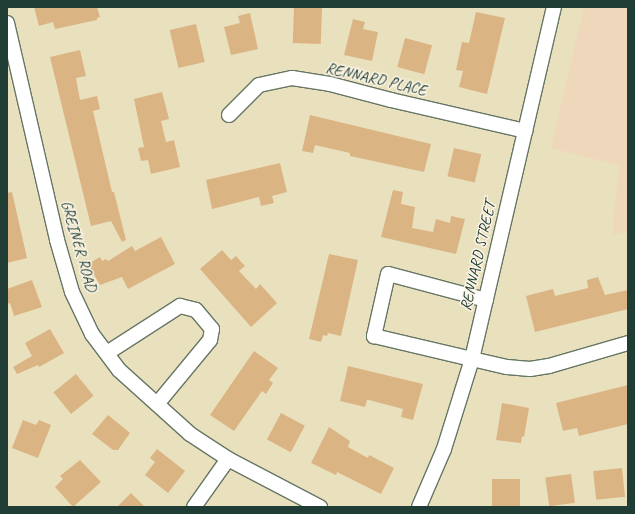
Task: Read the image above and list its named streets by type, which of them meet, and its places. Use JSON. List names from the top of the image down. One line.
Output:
{"streets":{"street":["RENNARD PLACE","GREINER ROAD","RENNARD STREET"]},"crossings":[["RENNARD PLACE","RENNARD STREET"]]}
